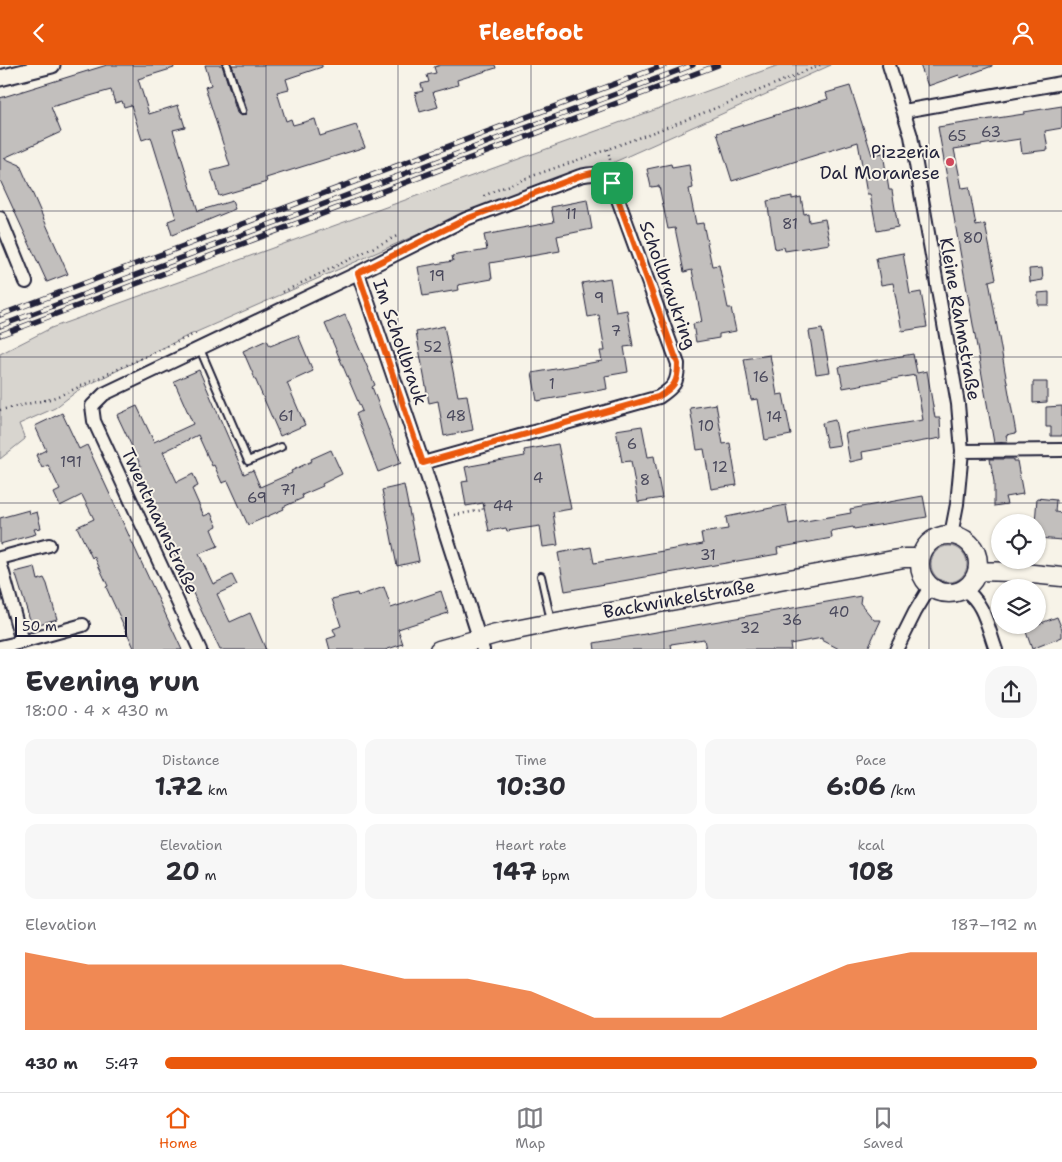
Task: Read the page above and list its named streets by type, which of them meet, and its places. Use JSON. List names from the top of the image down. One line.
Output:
{"streets":{"main road":["Backwinkelstraße"],"street":["Schollbraukring","Kleine Rahmstraße","Im Schollbrauk","Twentmannstraße"]},"crossings":[["Schollbraukring","Im Schollbrauk"],["Kleine Rahmstraße","Backwinkelstraße"],["Im Schollbrauk","Twentmannstraße"],["Im Schollbrauk","Backwinkelstraße"]],"places":["Pizzeria Dal Moranese"],"house_numbers":["63","65","11","81","80","19","9","7","52","16","1","61","48","14","10","6","191","12","4","8","71","69","44","31","40","36","32"],"scale_bar":"50 m","page":{"header":"Fleetfoot","scale":"50 m","heading":["Evening run","18:00 · 4 × 430 m"],"stats":[["Distance","1.72 km"],["Time","10:30"],["Pace","6:06 /km"],["Elevation","20 m"],["Heart rate","147 bpm"],["kcal","108"]],"chart":["Elevation","187–192 m"],"list":[{"name":"430 m","note":"5:47"}],"tabs":["Home","Map","Saved"]}}
